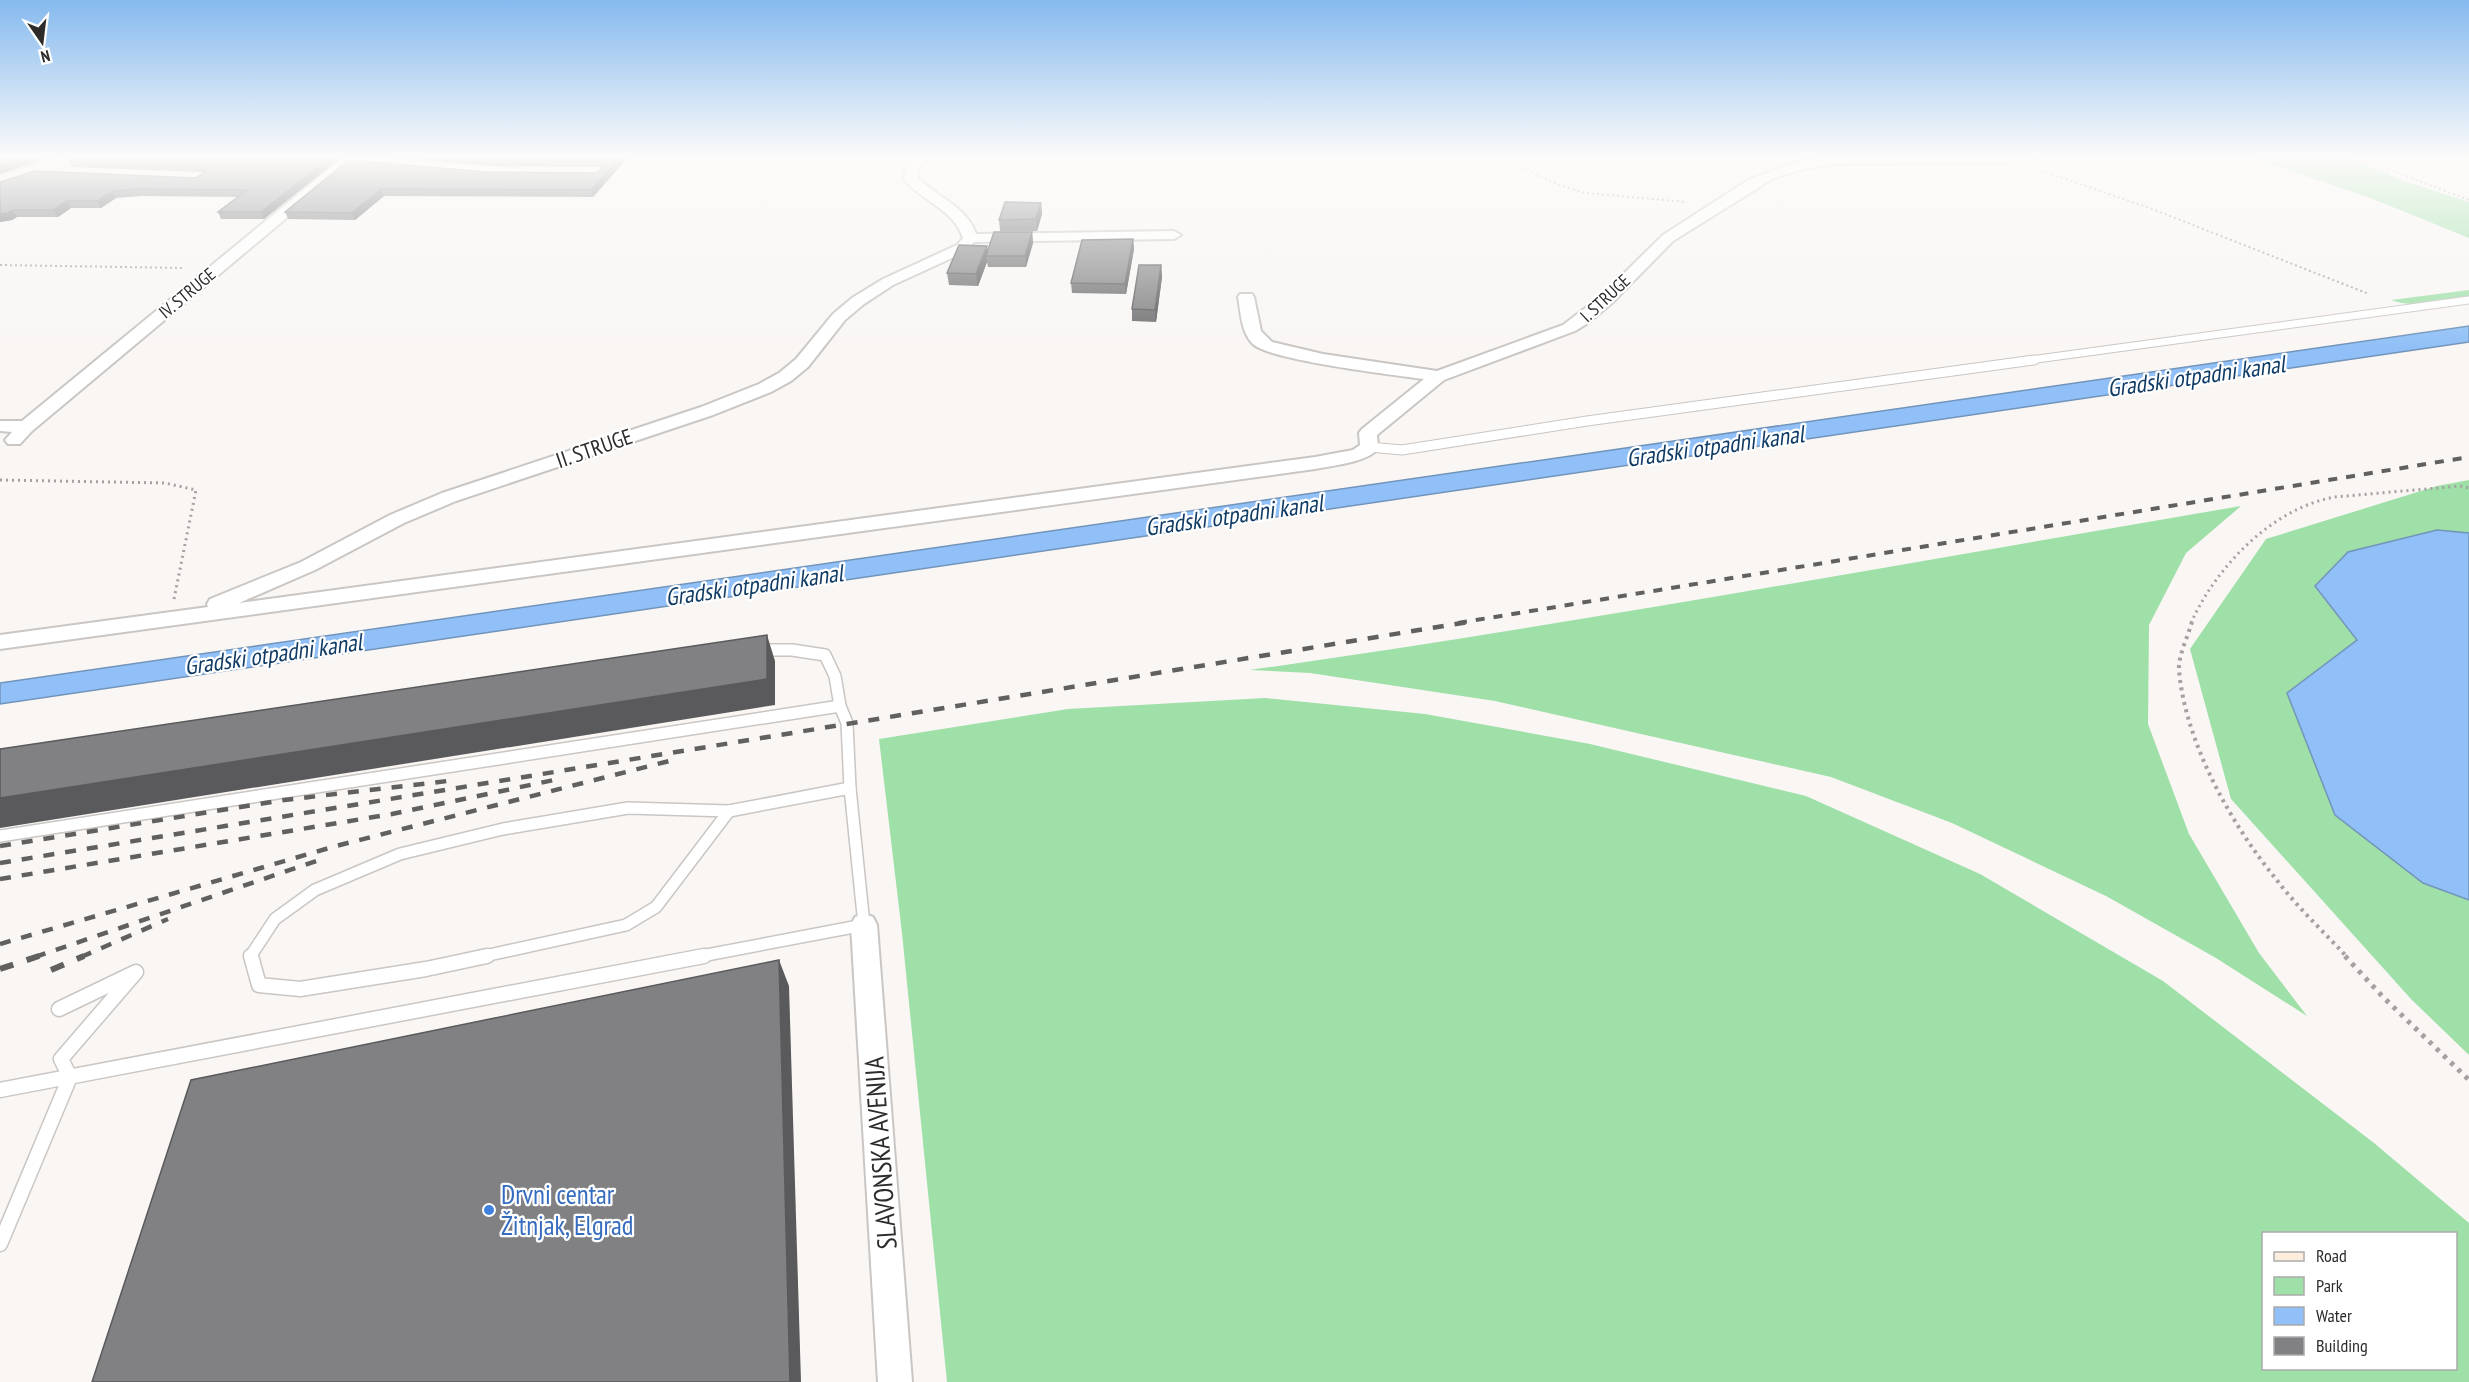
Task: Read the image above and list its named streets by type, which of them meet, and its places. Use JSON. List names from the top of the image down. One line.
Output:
{"streets":{"street":["IV. STRUGE","I. STRUGE","II. STRUGE","SLAVONSKA AVENIJA"]},"water":["Gradski otpadni kanal"],"places":["Drvni centar Žitnjak, Elgrad"],"legend":["Road","Park","Water","Building"],"north":"bottom"}
